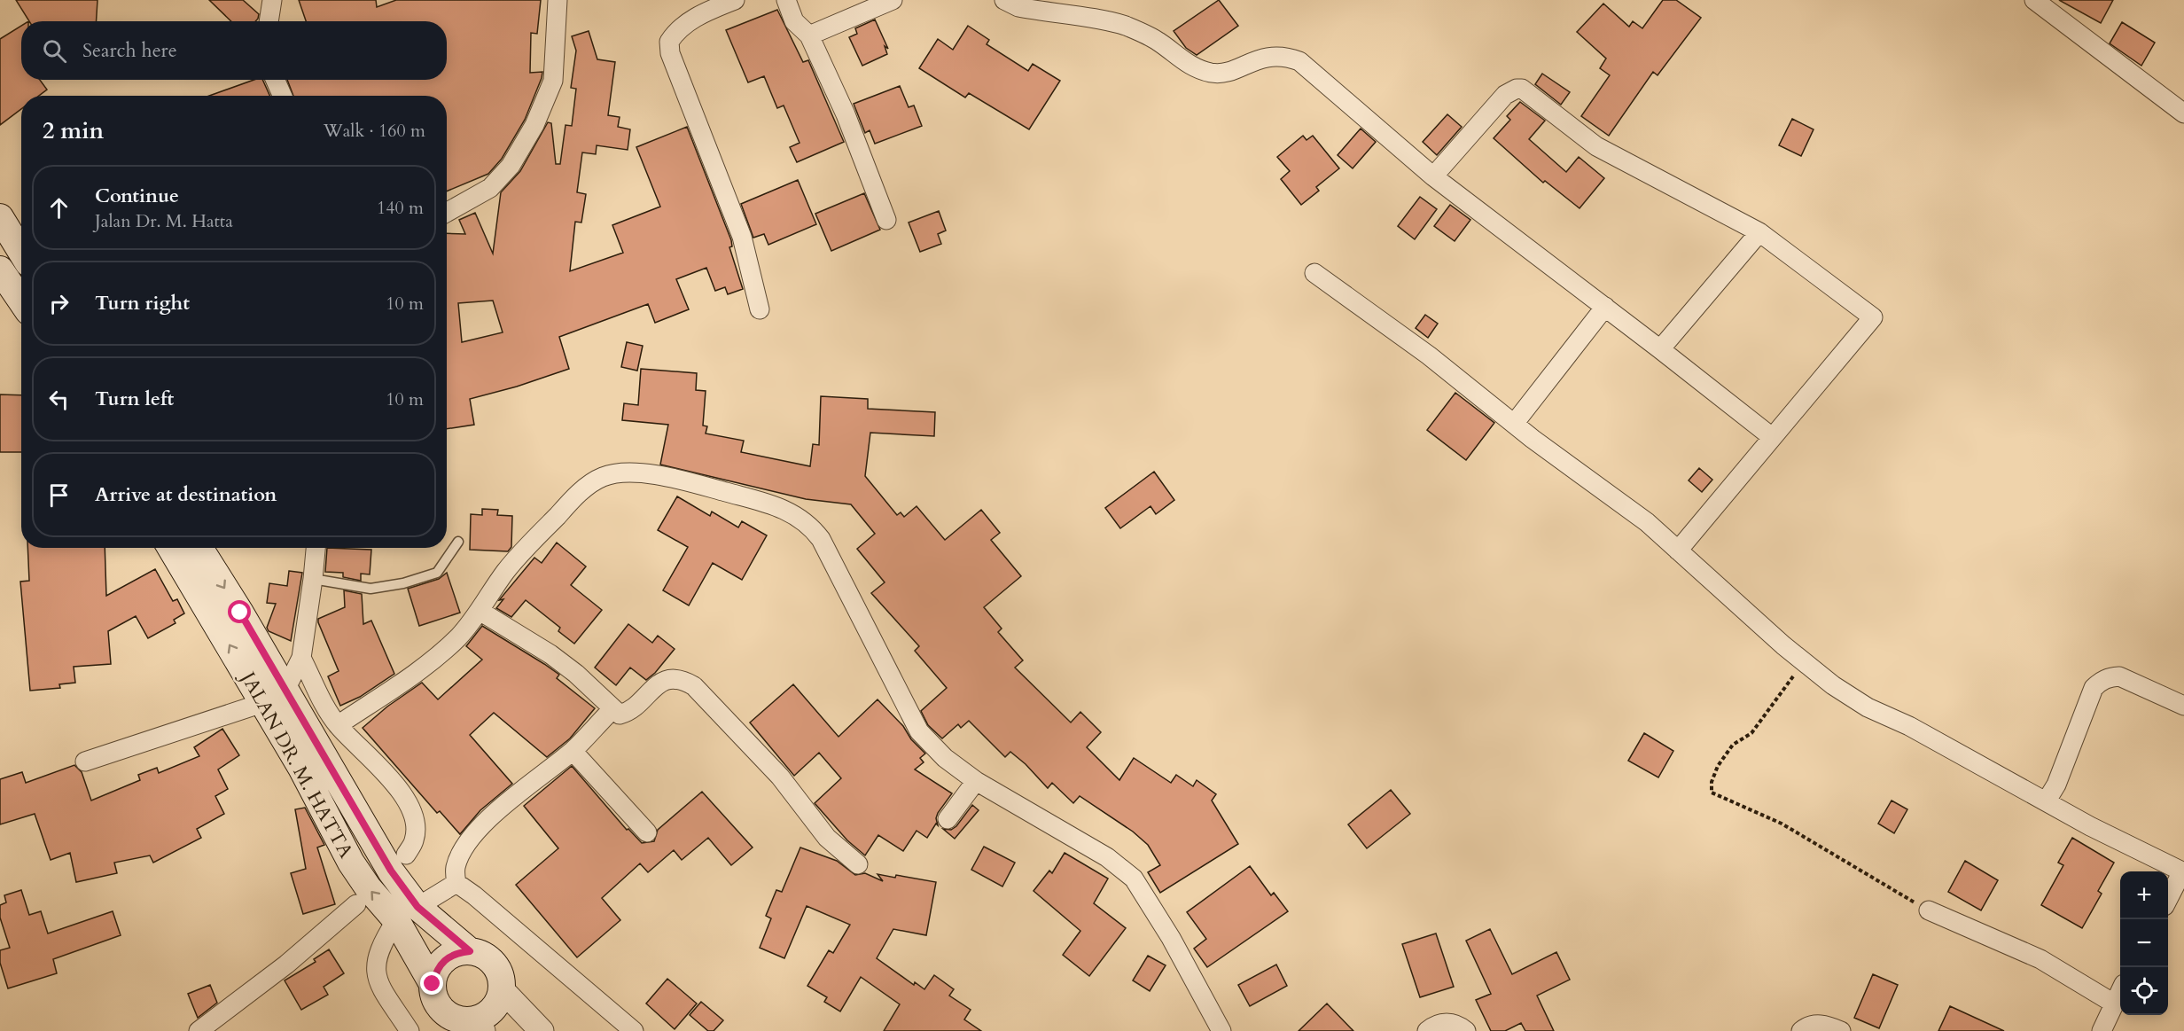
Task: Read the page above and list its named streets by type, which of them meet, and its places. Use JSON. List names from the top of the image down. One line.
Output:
{"streets":{"main road":["JALAN DR. M. HATTA"]},"page":{"search":"Search here","heading":["2 min","Walk · 160 m"],"list":[["Continue","Jalan Dr. M. Hatta","140 m"],["Turn right","10 m"],["Turn left","10 m"],"Arrive at destination"],"map_buttons":["+","−"]}}
